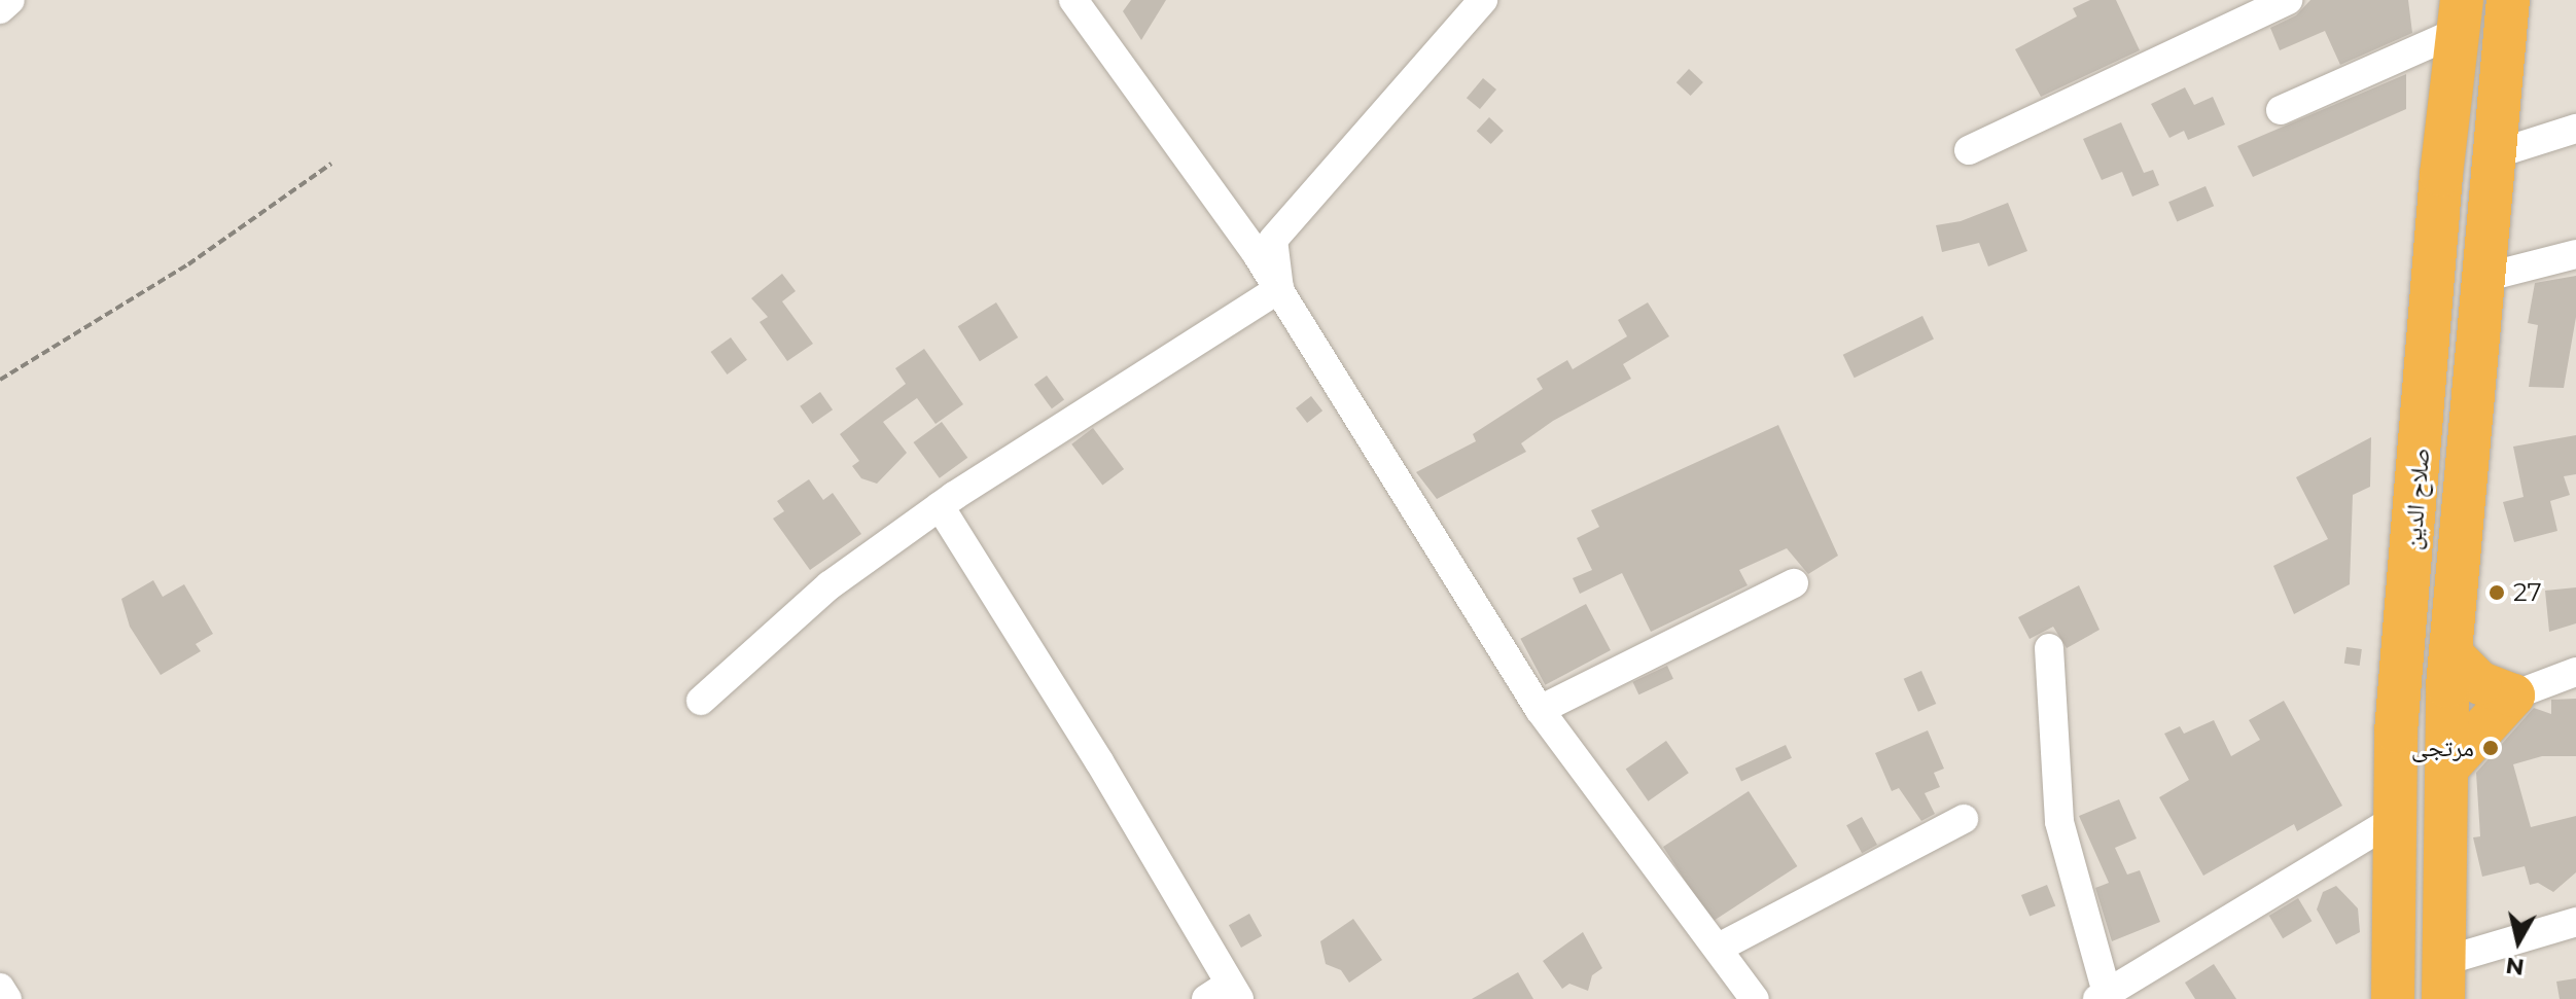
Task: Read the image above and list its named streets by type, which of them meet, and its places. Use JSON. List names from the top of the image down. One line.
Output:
{"streets":{"highway":["صلاح الدين"]},"places":["27","مرتجى"],"north":"bottom"}
